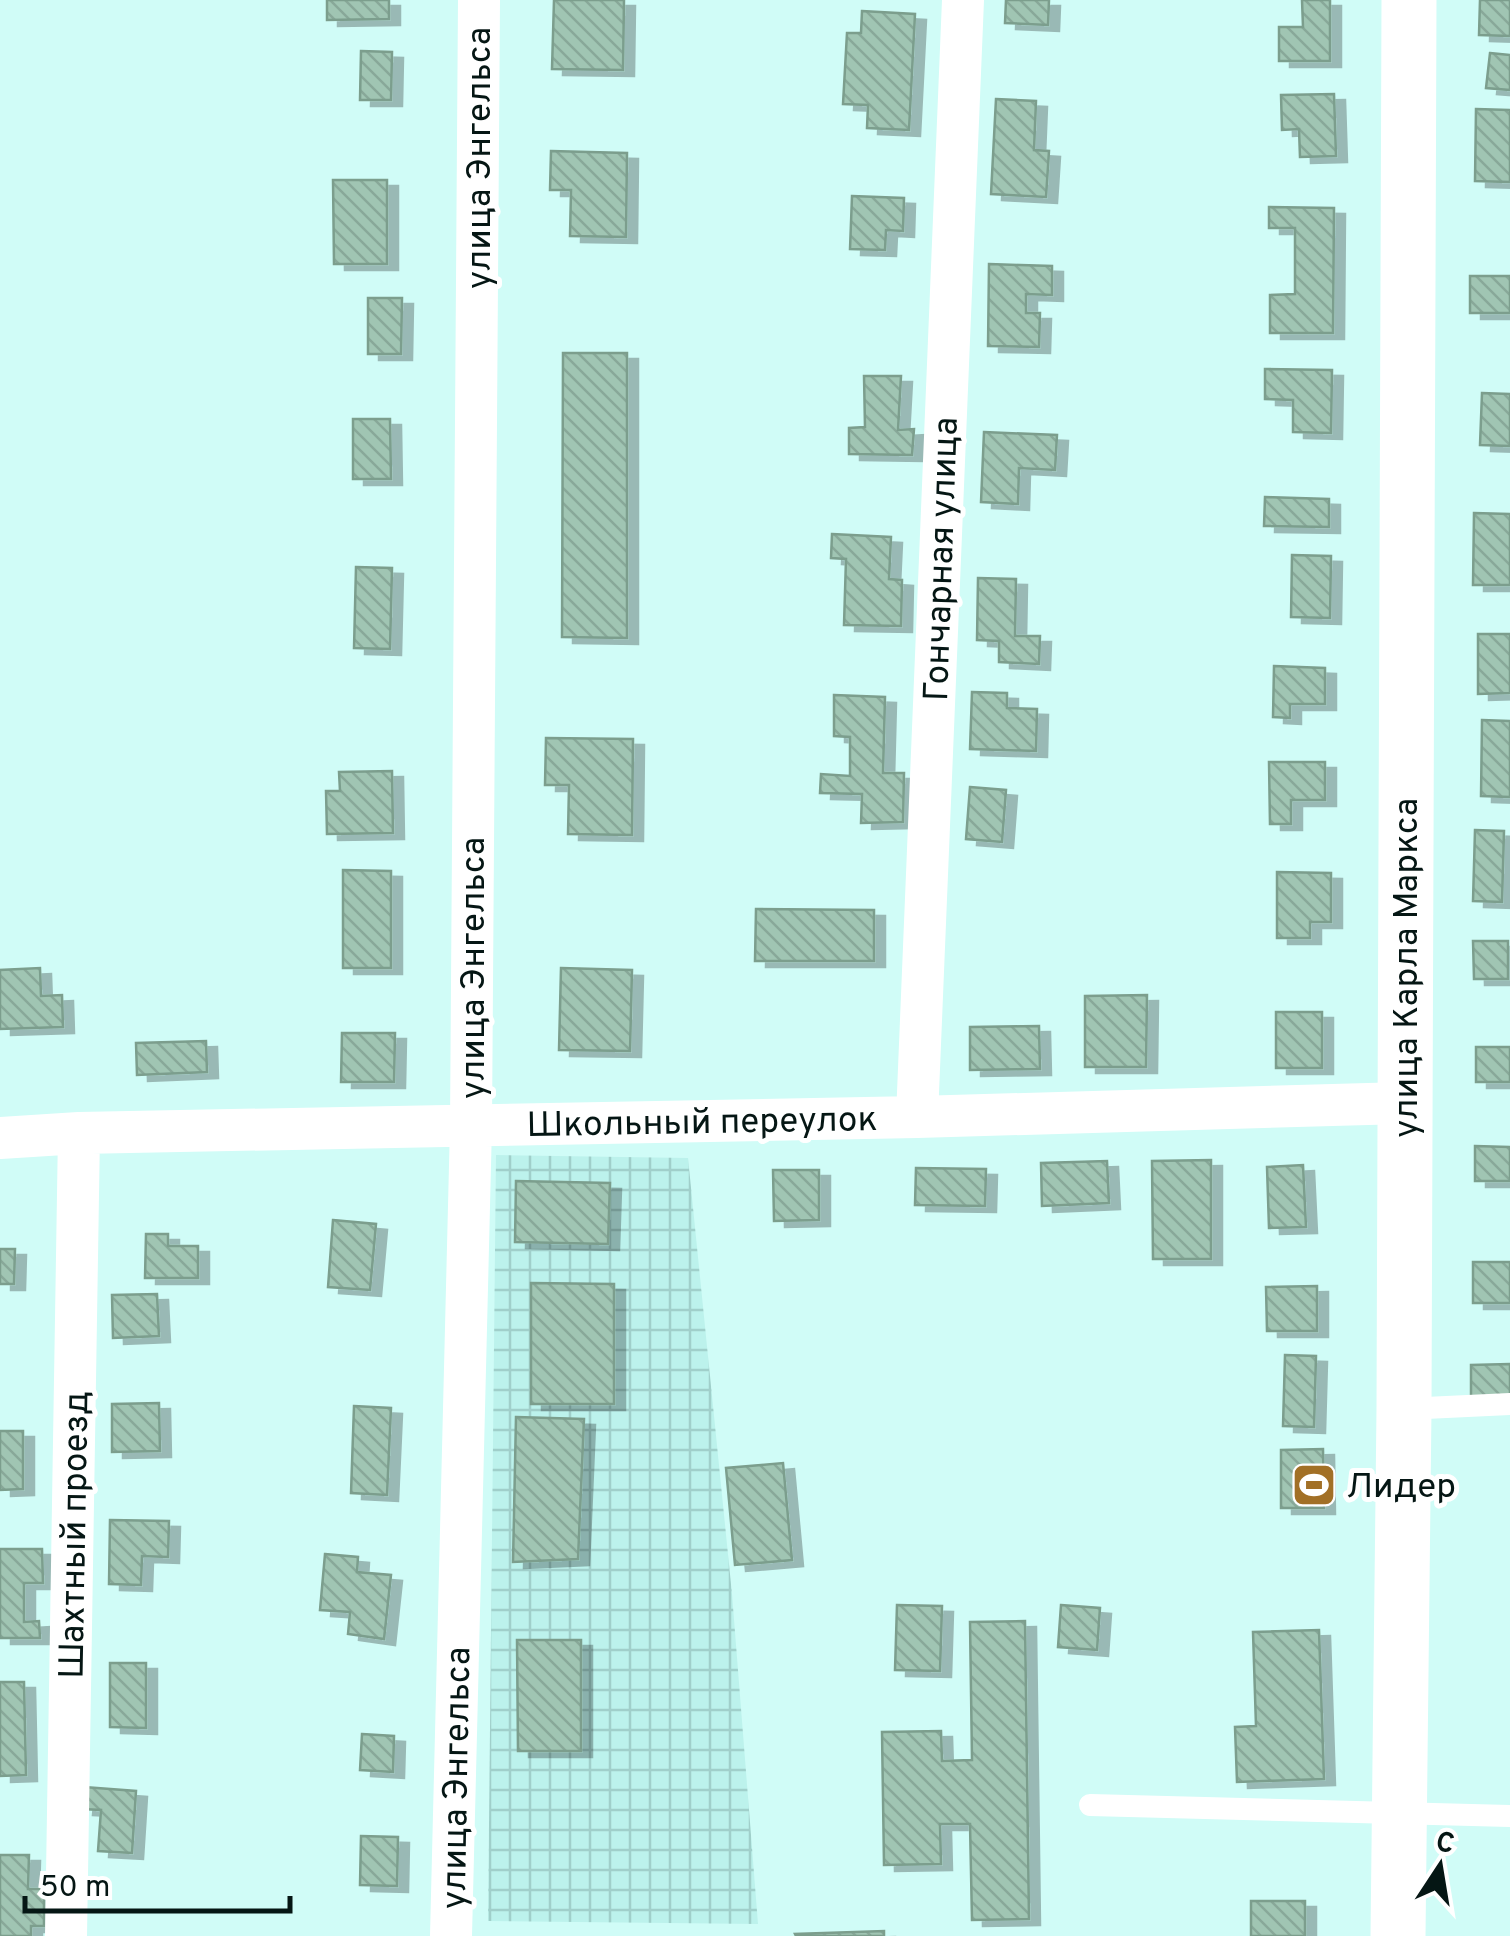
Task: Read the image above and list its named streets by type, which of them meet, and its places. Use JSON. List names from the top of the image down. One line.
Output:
{"streets":{"street":["улица Энгельса","Гончарная улица","улица Карла Маркса","Школьный переулок","Шахтный проезд"]},"crossings":[["улица Энгельса","Школьный переулок"],["Гончарная улица","Школьный переулок"],["улица Карла Маркса","Школьный переулок"],["Школьный переулок","Шахтный проезд"]],"places":{"sports":["Лидер"]},"scale_bar":"50 m","north":"top"}
